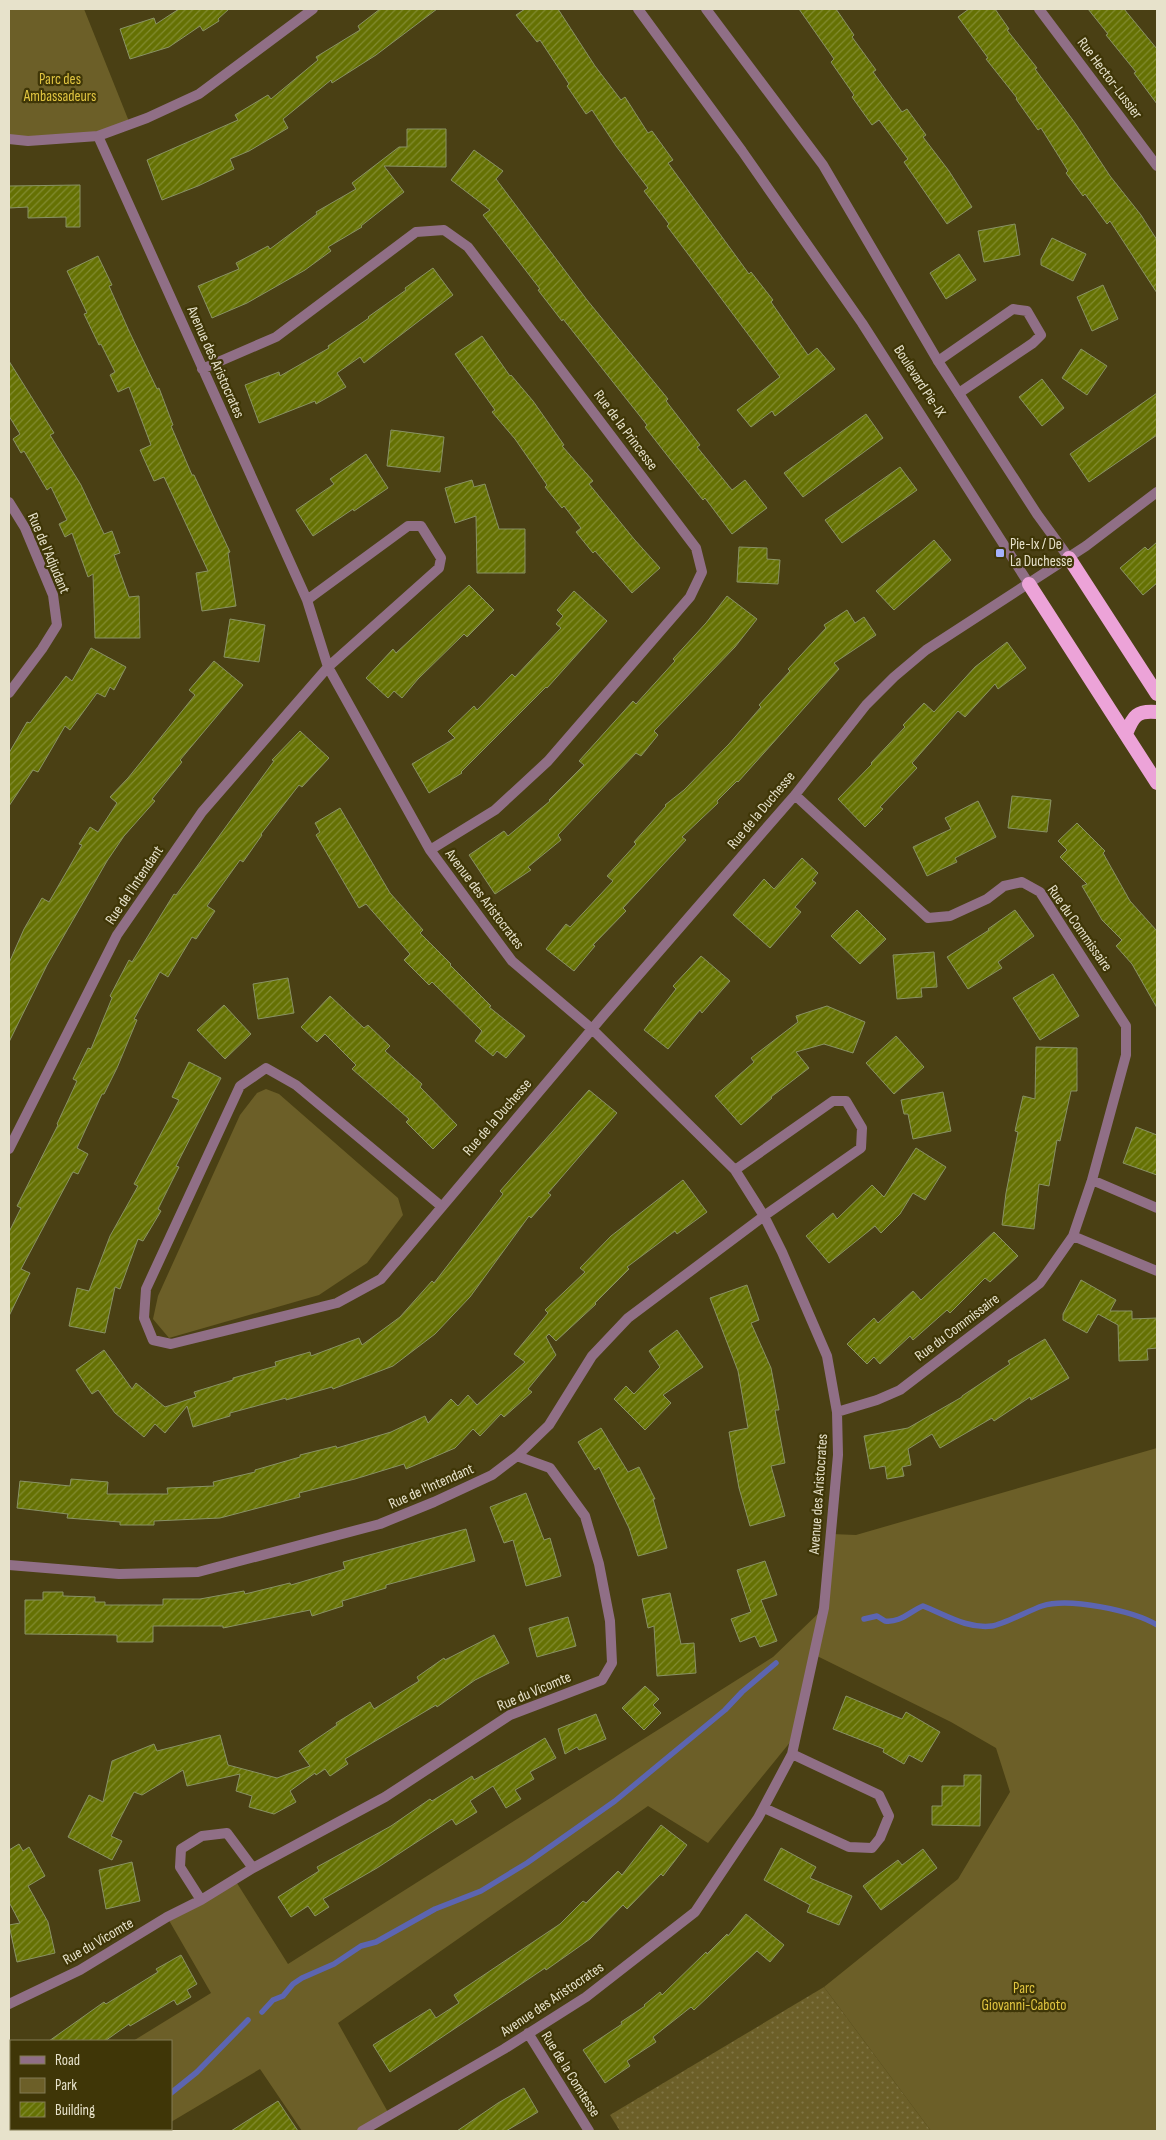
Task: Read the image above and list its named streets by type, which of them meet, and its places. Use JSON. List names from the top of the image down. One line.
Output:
{"streets":{"highway":["Boulevard Pie-IX"],"street":["Rue Hector-Lussier","Avenue des Aristocrates","Rue de la Princesse","Rue de l'Adjudant","Rue de la Duchesse","Rue de l'Intendant","Rue du Commissaire","Rue du Vicomte","Rue de la Comtesse"]},"crossings":[["Avenue des Aristocrates","Rue de la Princesse"],["Avenue des Aristocrates","Rue de la Duchesse"],["Avenue des Aristocrates","Rue de l'Intendant"],["Avenue des Aristocrates","Rue du Commissaire"],["Avenue des Aristocrates","Rue de la Comtesse"],["Boulevard Pie-IX","Rue de la Duchesse"],["Rue de la Duchesse","Rue du Commissaire"],["Rue de l'Intendant","Rue du Vicomte"]],"parks":["Parc des Ambassadeurs","Parc Giovanni-Caboto"],"places":{"transit":["Pie-Ix / De La Duchesse"]},"legend":["Road","Park","Building"]}
